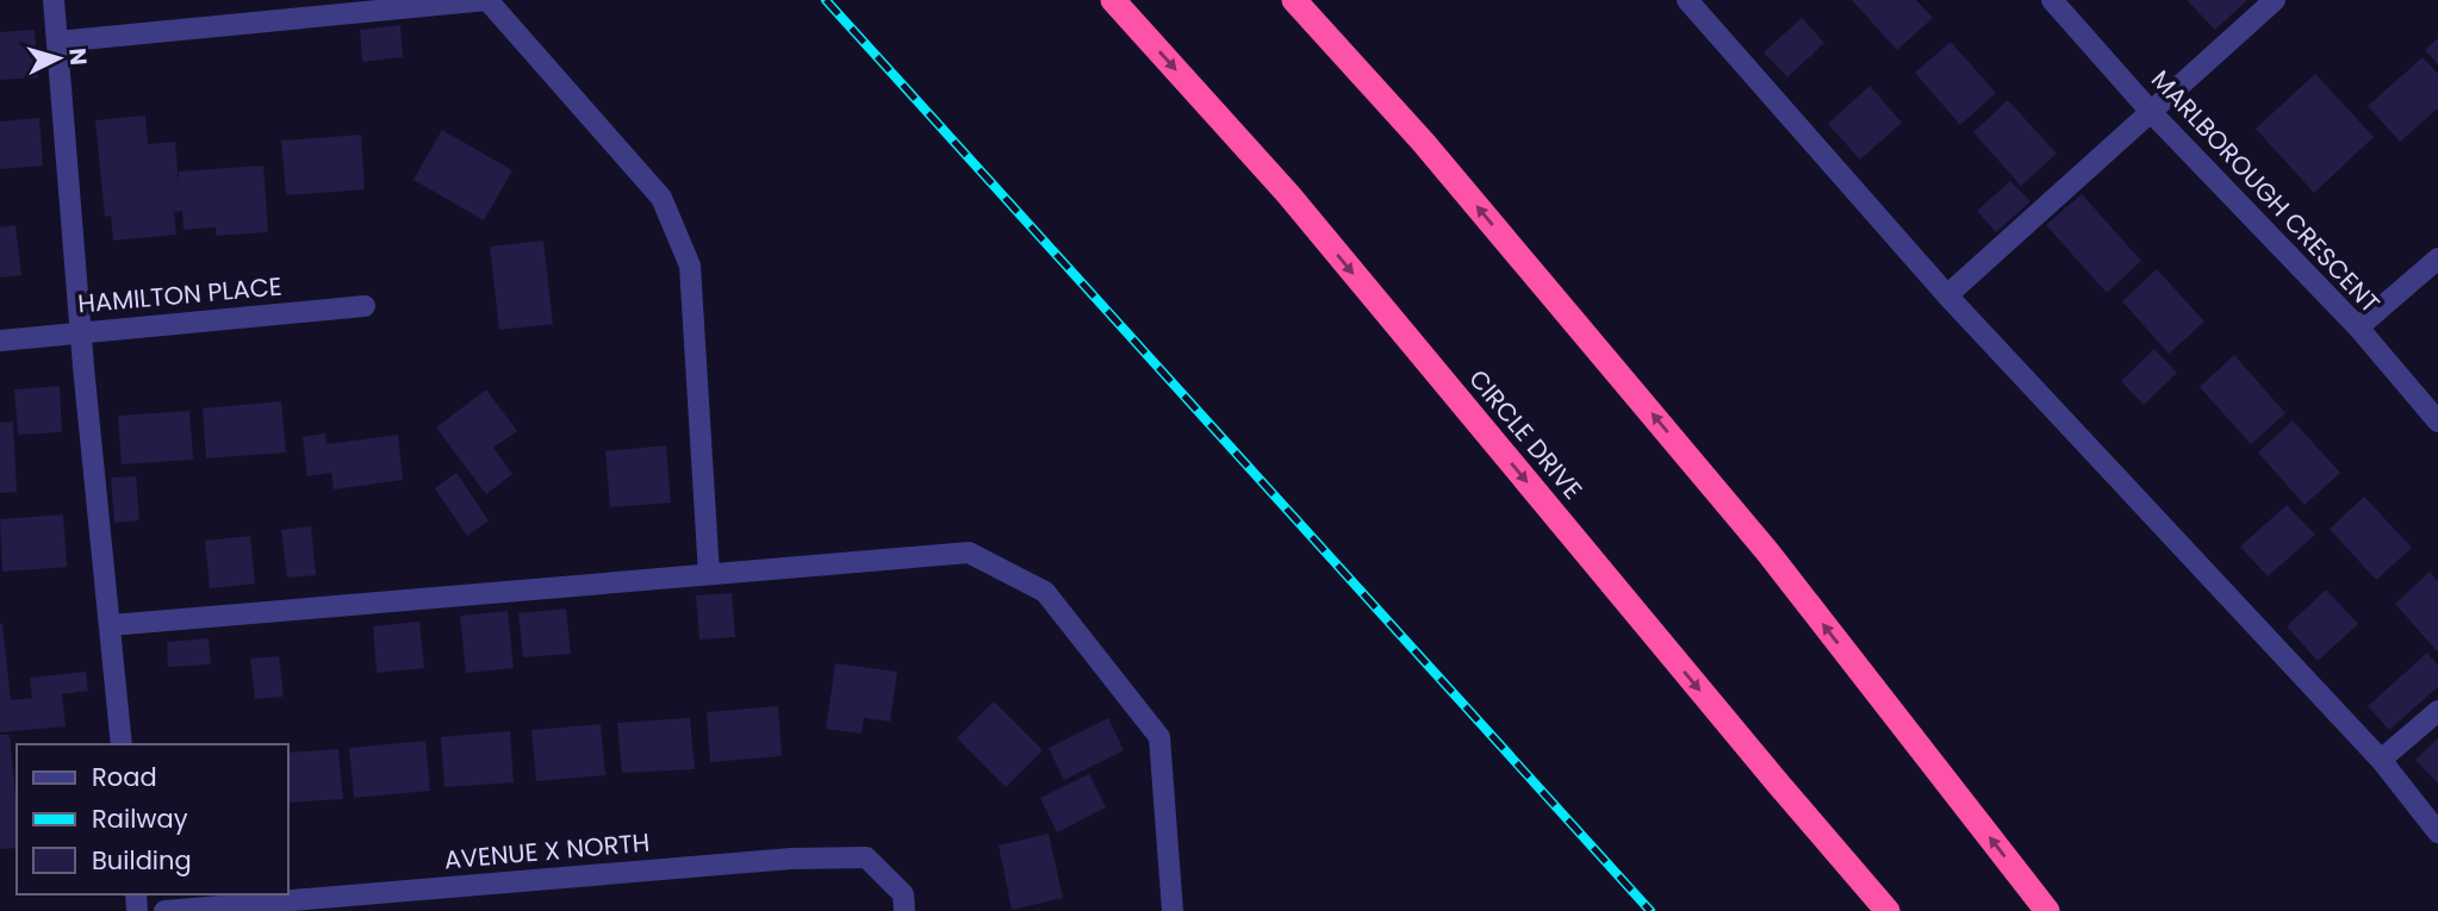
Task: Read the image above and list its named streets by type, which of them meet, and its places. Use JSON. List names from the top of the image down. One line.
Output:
{"streets":{"highway":["CIRCLE DRIVE"],"street":["MARLBOROUGH CRESCENT","HAMILTON PLACE","AVENUE X NORTH"]},"legend":["Road","Railway","Building"],"north":"right"}
